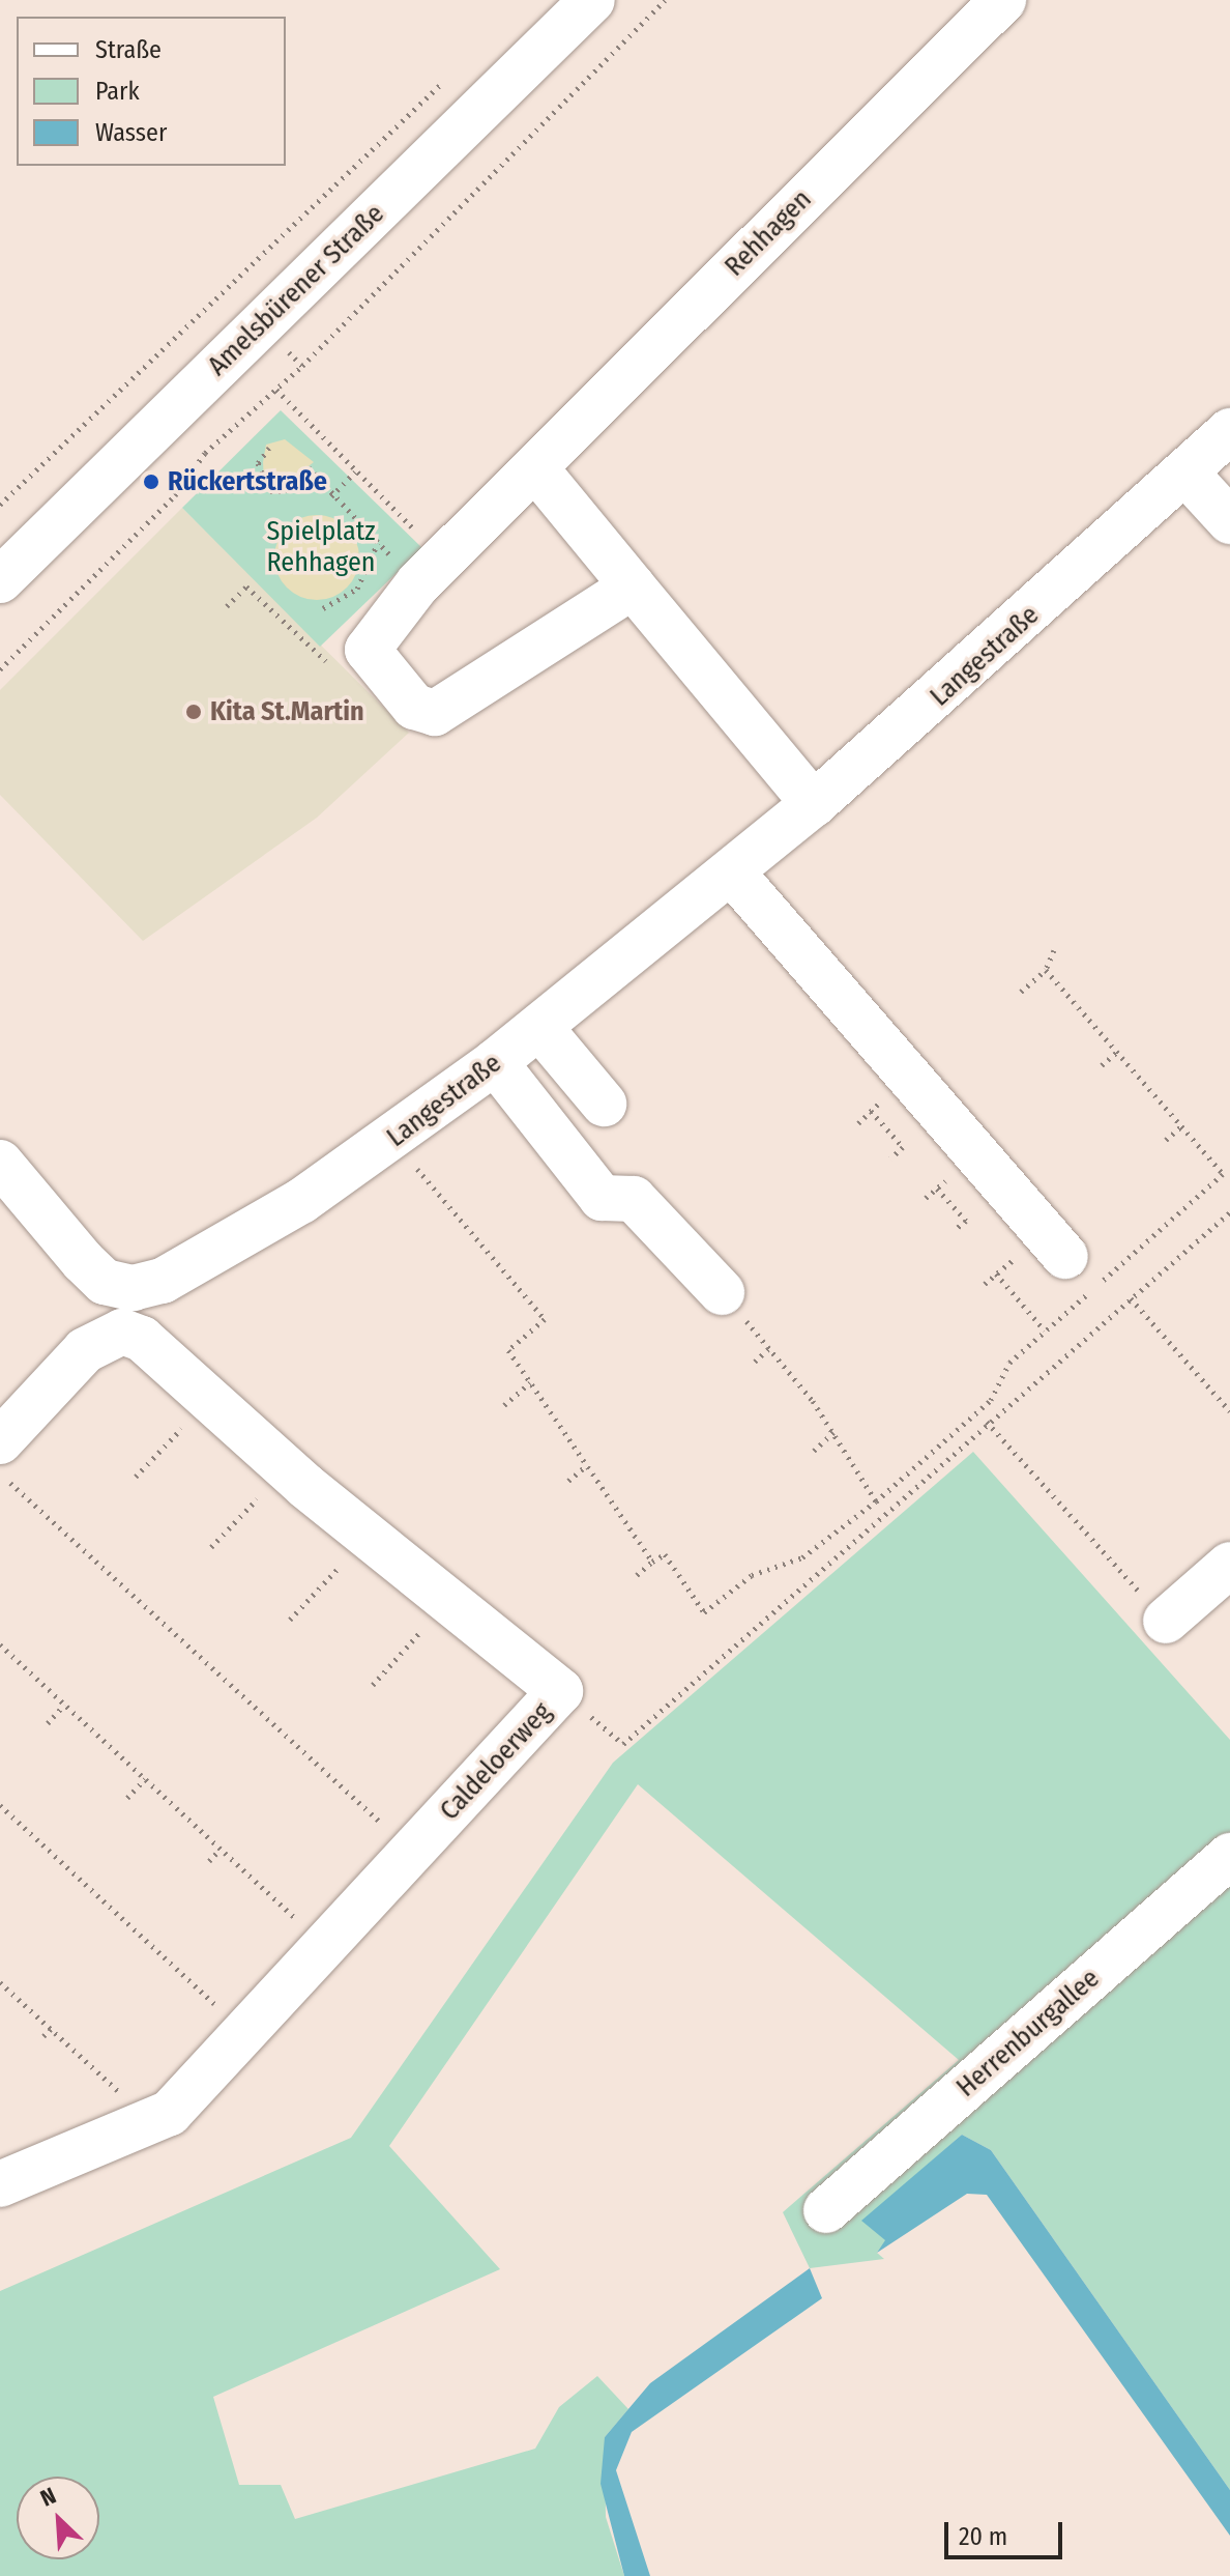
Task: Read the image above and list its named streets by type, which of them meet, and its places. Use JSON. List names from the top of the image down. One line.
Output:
{"streets":{"street":["Rehhagen","Amelsbürener Straße","Langestraße","Caldeloerweg","Herrenburgallee"]},"parks":["Spielplatz Rehhagen"],"places":["Rückertstraße","Kita St.Martin"],"legend":["Straße","Park","Wasser"],"scale_bar":"20 m","north":"top left"}
